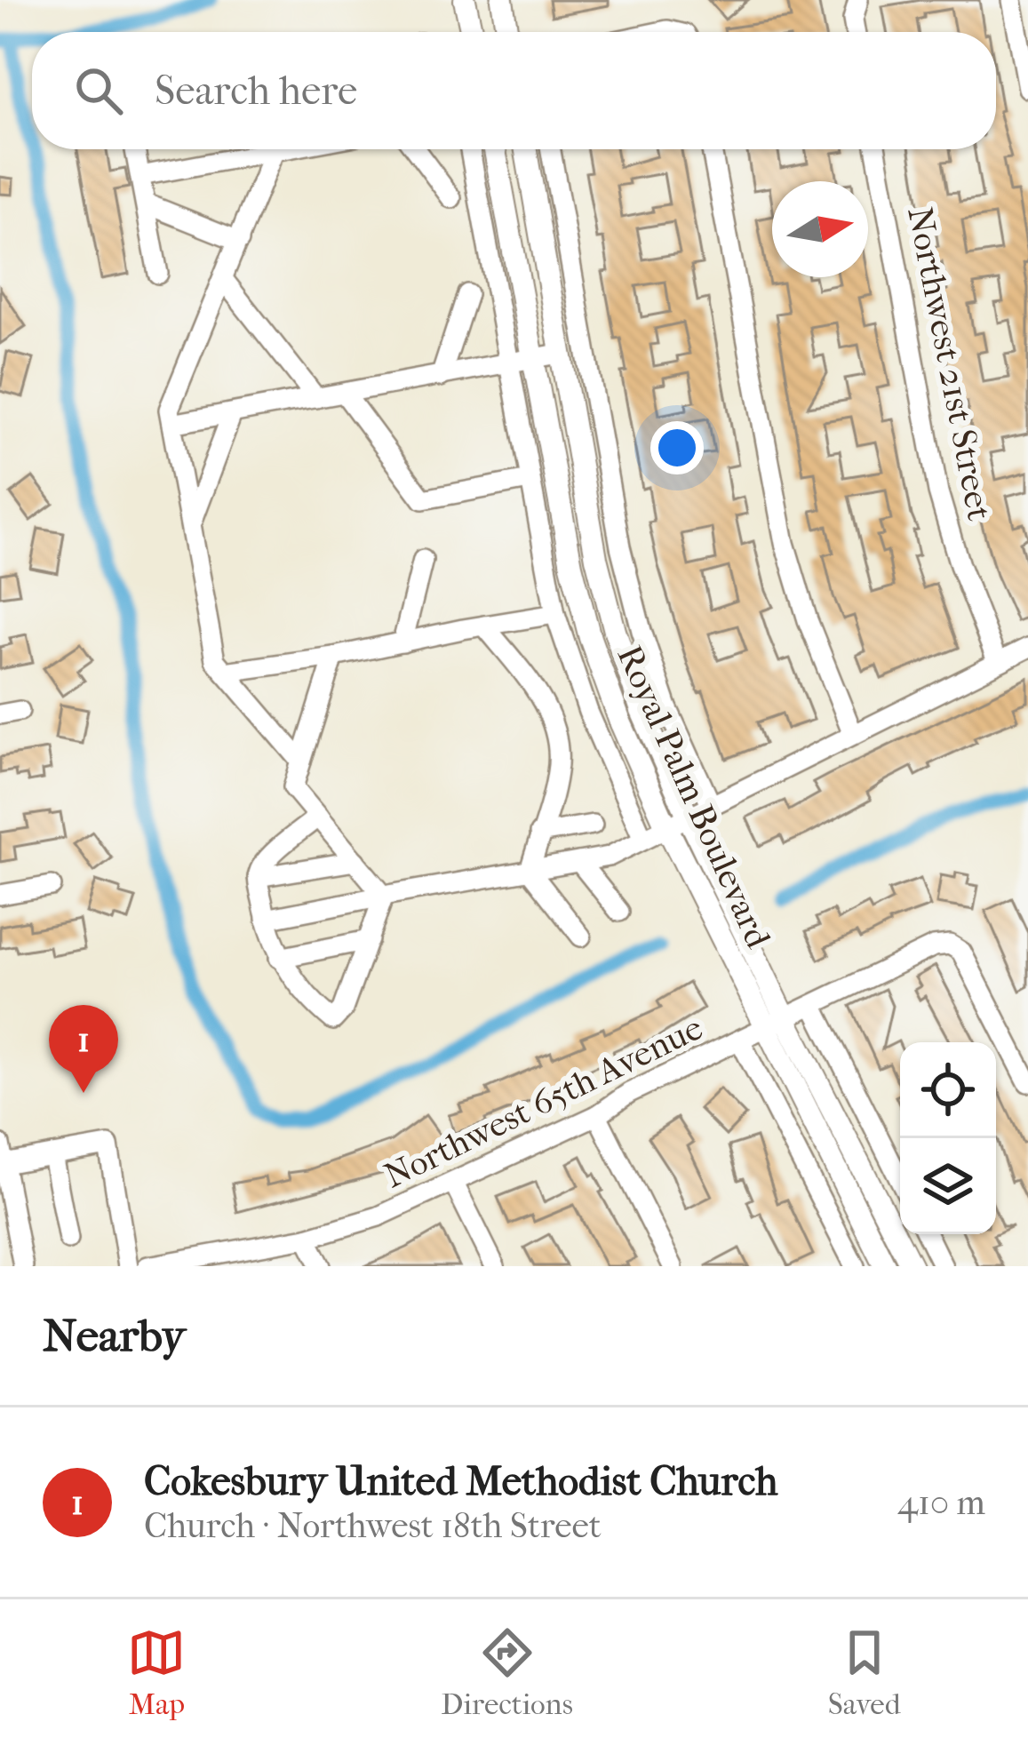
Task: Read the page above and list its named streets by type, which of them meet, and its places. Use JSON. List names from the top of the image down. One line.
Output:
{"streets":{"main road":["Royal Palm Boulevard"],"street":["Northwest 21st Street","Northwest 65th Avenue"]},"crossings":[["Royal Palm Boulevard","Northwest 65th Avenue"]],"north":"right","page":{"search":"Search here","pins":"1","heading":"Nearby","list":[{"mark":"1","name":"Cokesbury United Methodist Church","note":"Church · Northwest 18th Street","value":"410 m"}],"nav":["Map","Directions","Saved"]}}
